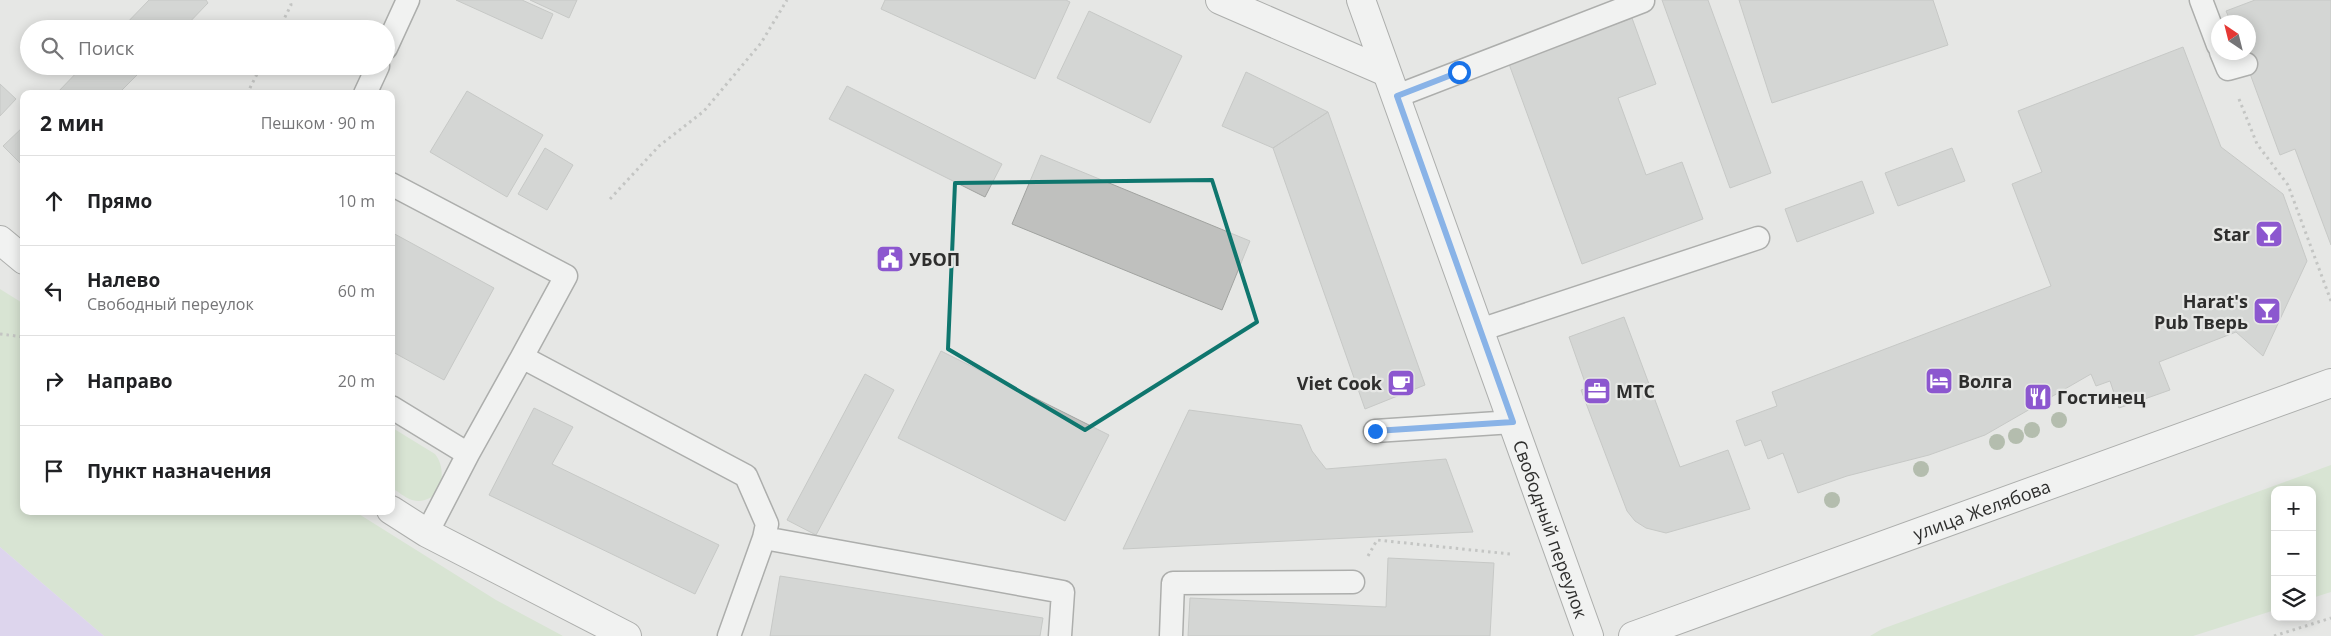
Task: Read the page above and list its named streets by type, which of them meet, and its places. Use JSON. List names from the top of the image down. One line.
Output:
{"streets":{"street":["улица Желябова","Свободный переулок"]},"places":{"bar":["Star","Harat's Pub Тверь"],"public building":["УБОП"],"hotel":["Волга"],"cafe":["Viet Cook"],"office":["МТС"],"restaurant":["Гостинец"]},"north":"top left","page":{"search":"Поиск","heading":["2 мин","Пешком · 90 m"],"list":[["Прямо","10 m"],["Налево","Свободный переулок","60 m"],["Направо","20 m"],"Пункт назначения"],"map_buttons":["+","−"]}}
